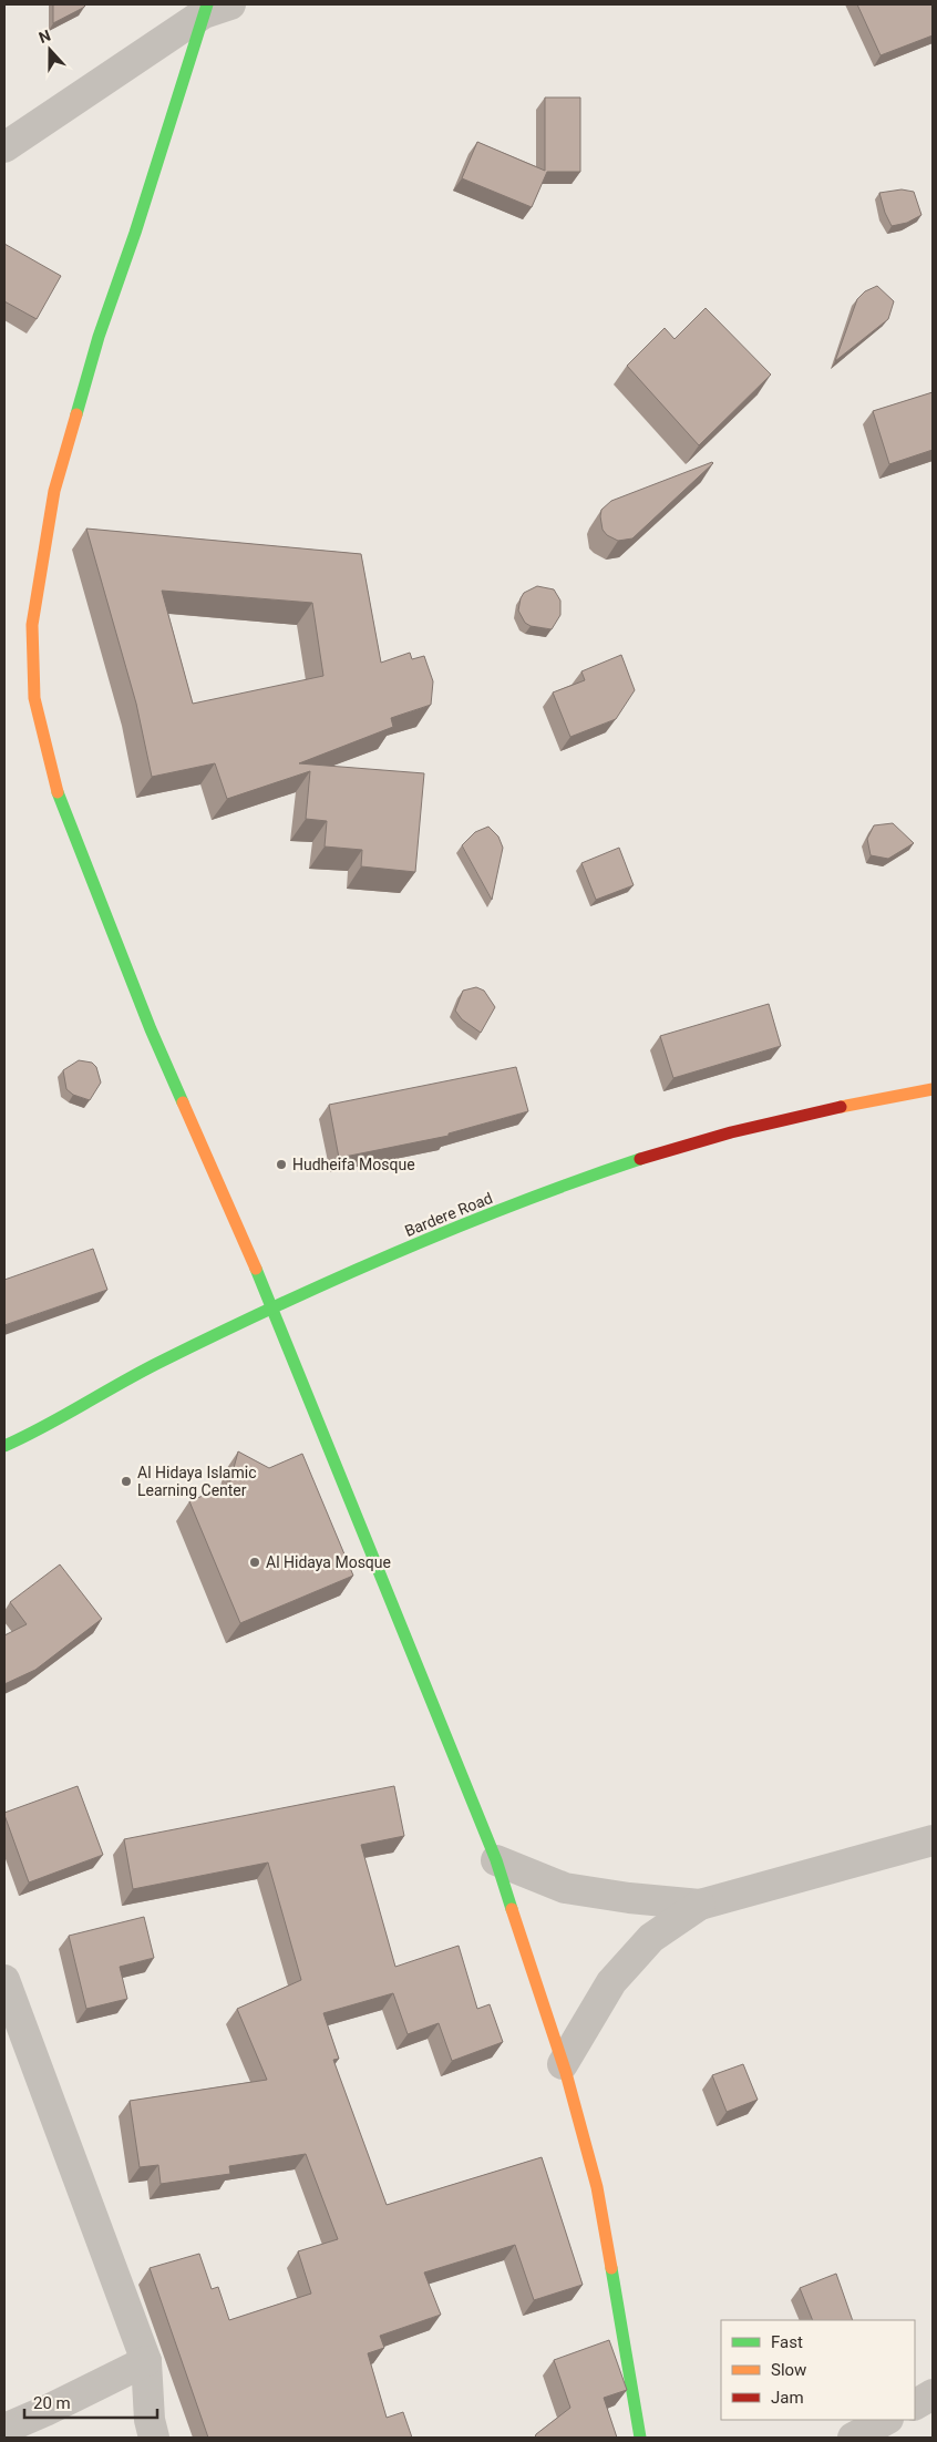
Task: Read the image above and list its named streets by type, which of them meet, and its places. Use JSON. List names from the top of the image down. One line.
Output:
{"streets":{"street":["Bardere Road"]},"places":["Hudheifa Mosque","Al Hidaya Islamic Learning Center","Al Hidaya Mosque"],"legend":["Fast","Slow","Jam"],"scale_bar":"20 m","north":"top"}
